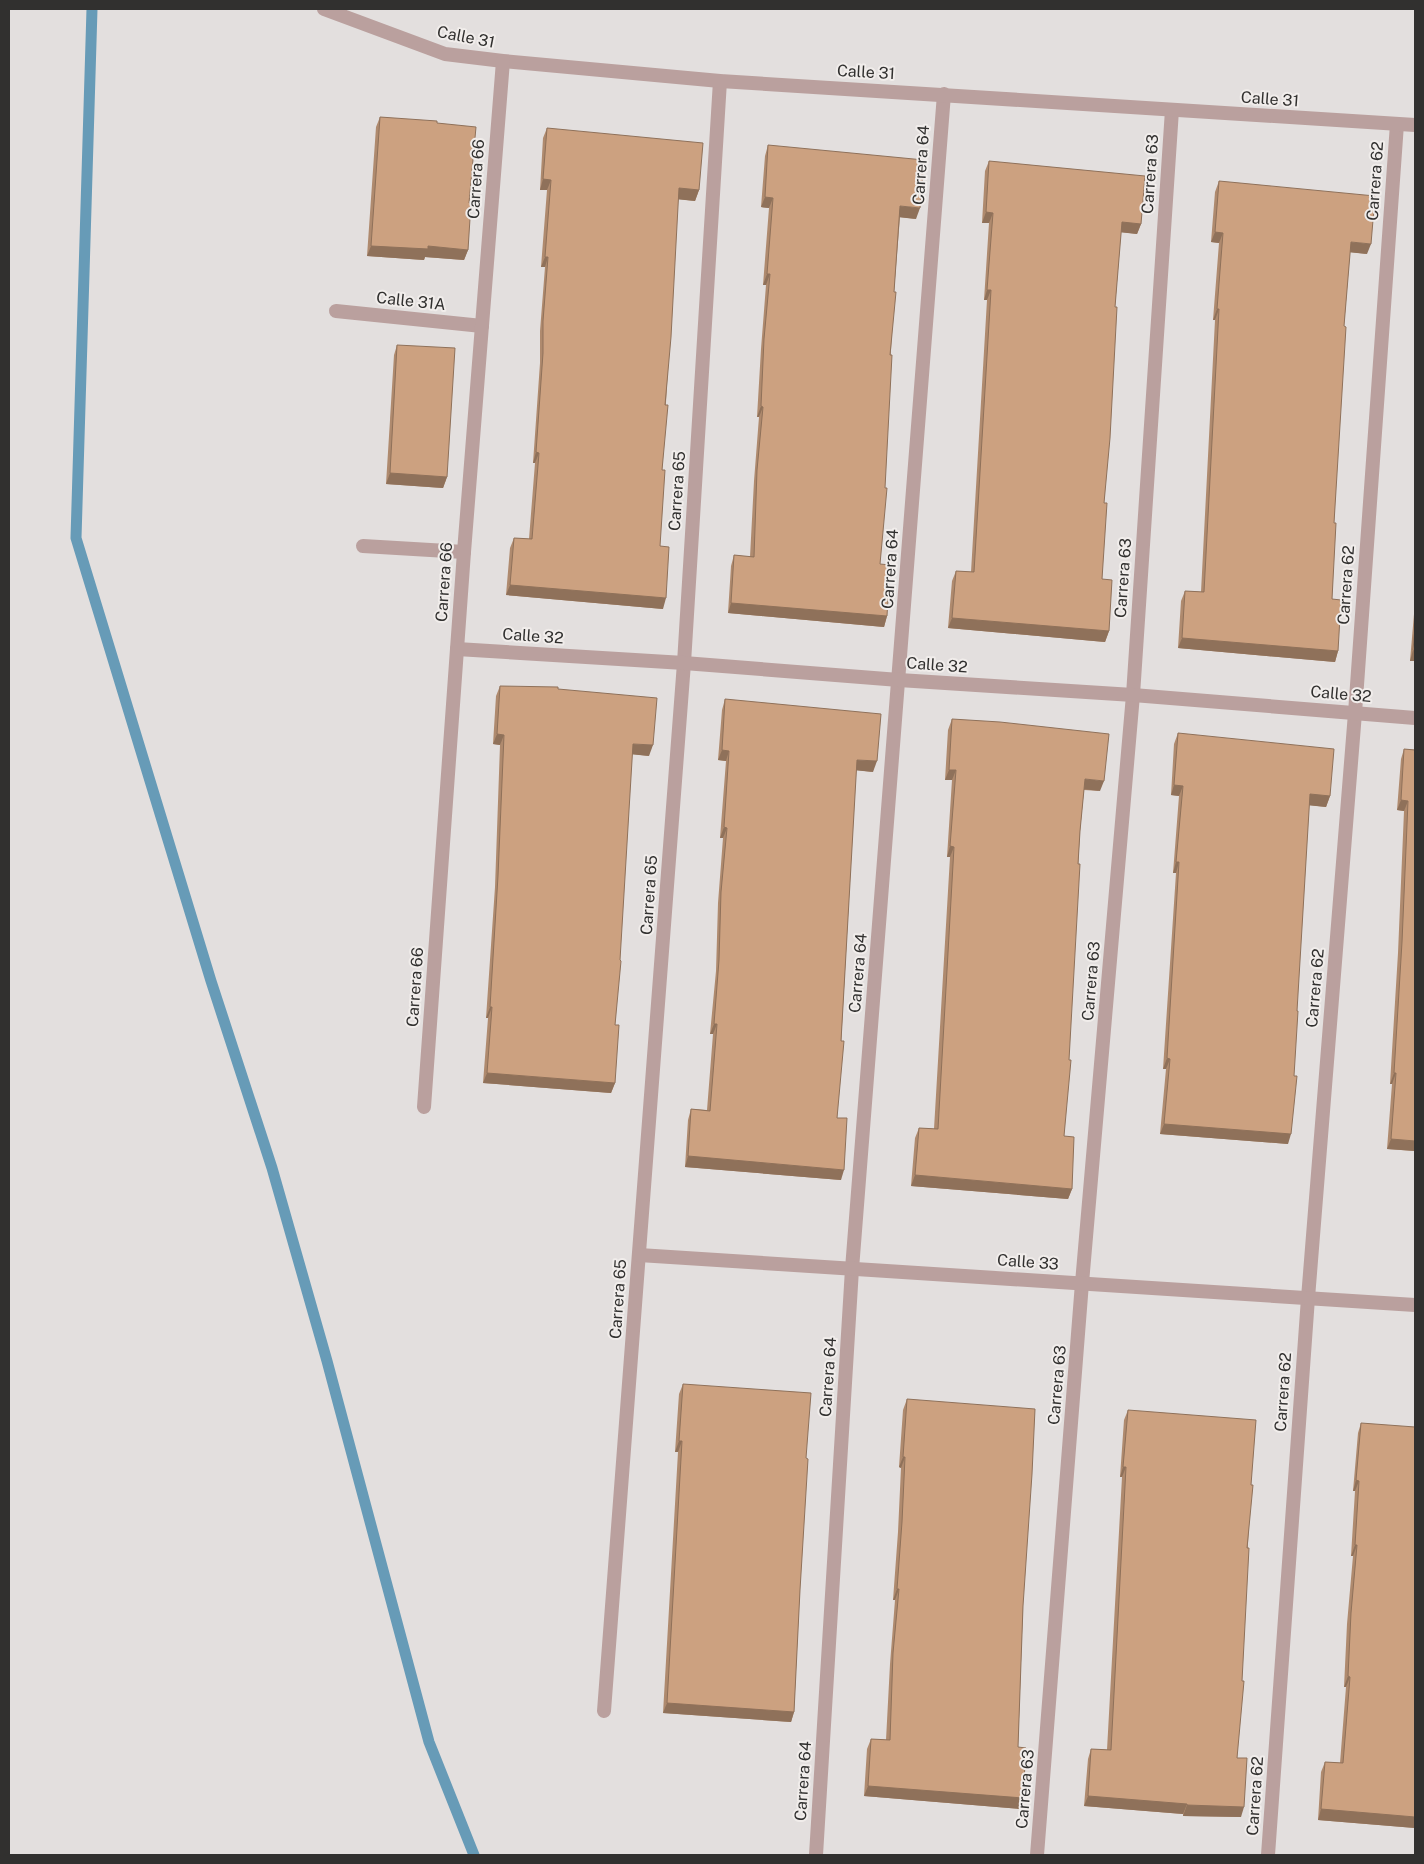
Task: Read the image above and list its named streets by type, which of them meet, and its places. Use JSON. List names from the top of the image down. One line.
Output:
{"streets":{"street":["Calle 31","Carrera 64","Carrera 63","Carrera 66","Carrera 62","Calle 31A","Carrera 65","Calle 32","Calle 33"]},"crossings":[["Calle 31","Carrera 64"],["Calle 31","Carrera 63"],["Calle 31","Carrera 66"],["Calle 31","Carrera 62"],["Calle 31","Carrera 65"],["Carrera 64","Calle 32"],["Carrera 64","Calle 33"],["Carrera 63","Calle 32"],["Carrera 63","Calle 33"],["Carrera 66","Calle 31A"],["Carrera 66","Calle 32"],["Carrera 62","Calle 32"],["Carrera 62","Calle 33"],["Carrera 65","Calle 32"],["Carrera 65","Calle 33"]]}
